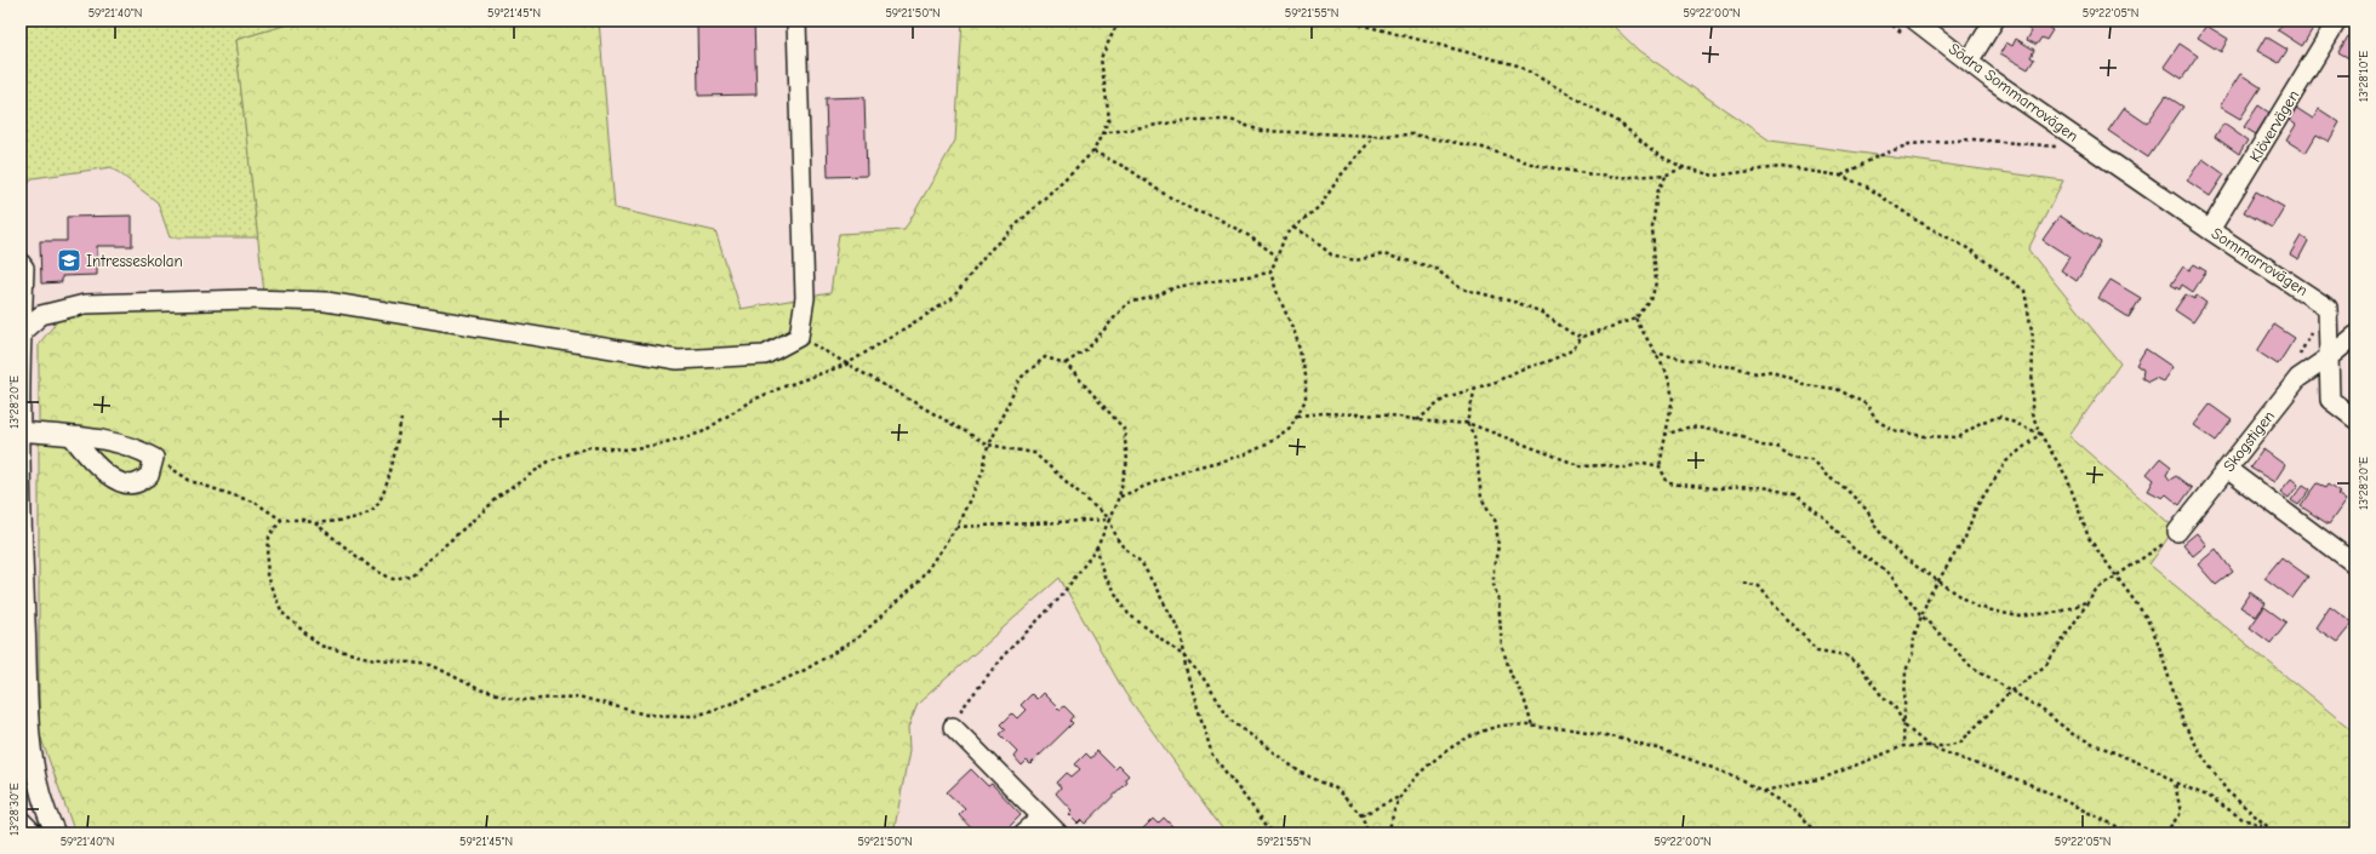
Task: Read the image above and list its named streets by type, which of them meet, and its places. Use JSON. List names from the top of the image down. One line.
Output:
{"streets":{"street":["Södra Sommarrovägen","Klövervägen","Sommarrovägen","Skogstigen"]},"crossings":[["Södra Sommarrovägen","Sommarrovägen"],["Klövervägen","Sommarrovägen"],["Sommarrovägen","Skogstigen"]],"places":{"school or university":["Intresseskolan"]},"coordinates":["59°21'40\"N","59°21'45\"N","59°21'50\"N","59°21'55\"N","59°22'00\"N","59°22'05\"N","13°28'10\"E","13°28'20\"E","13°28'30\"E"]}
